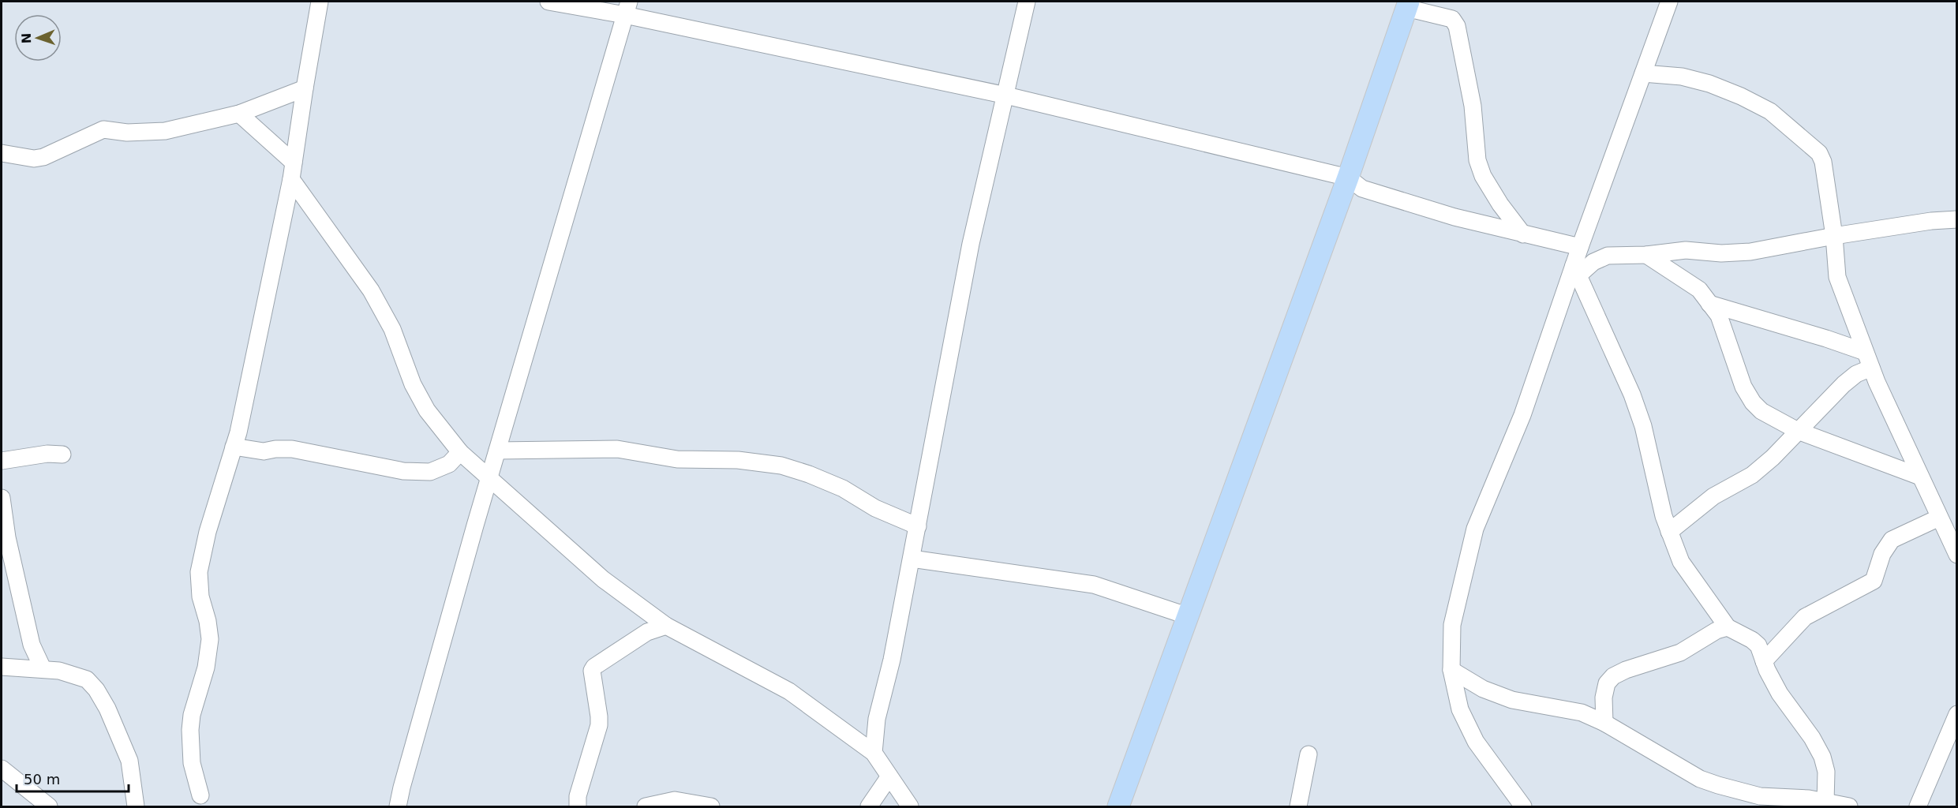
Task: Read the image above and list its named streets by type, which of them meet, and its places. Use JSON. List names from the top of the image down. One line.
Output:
{"scale_bar":"50 m","north":"left"}
